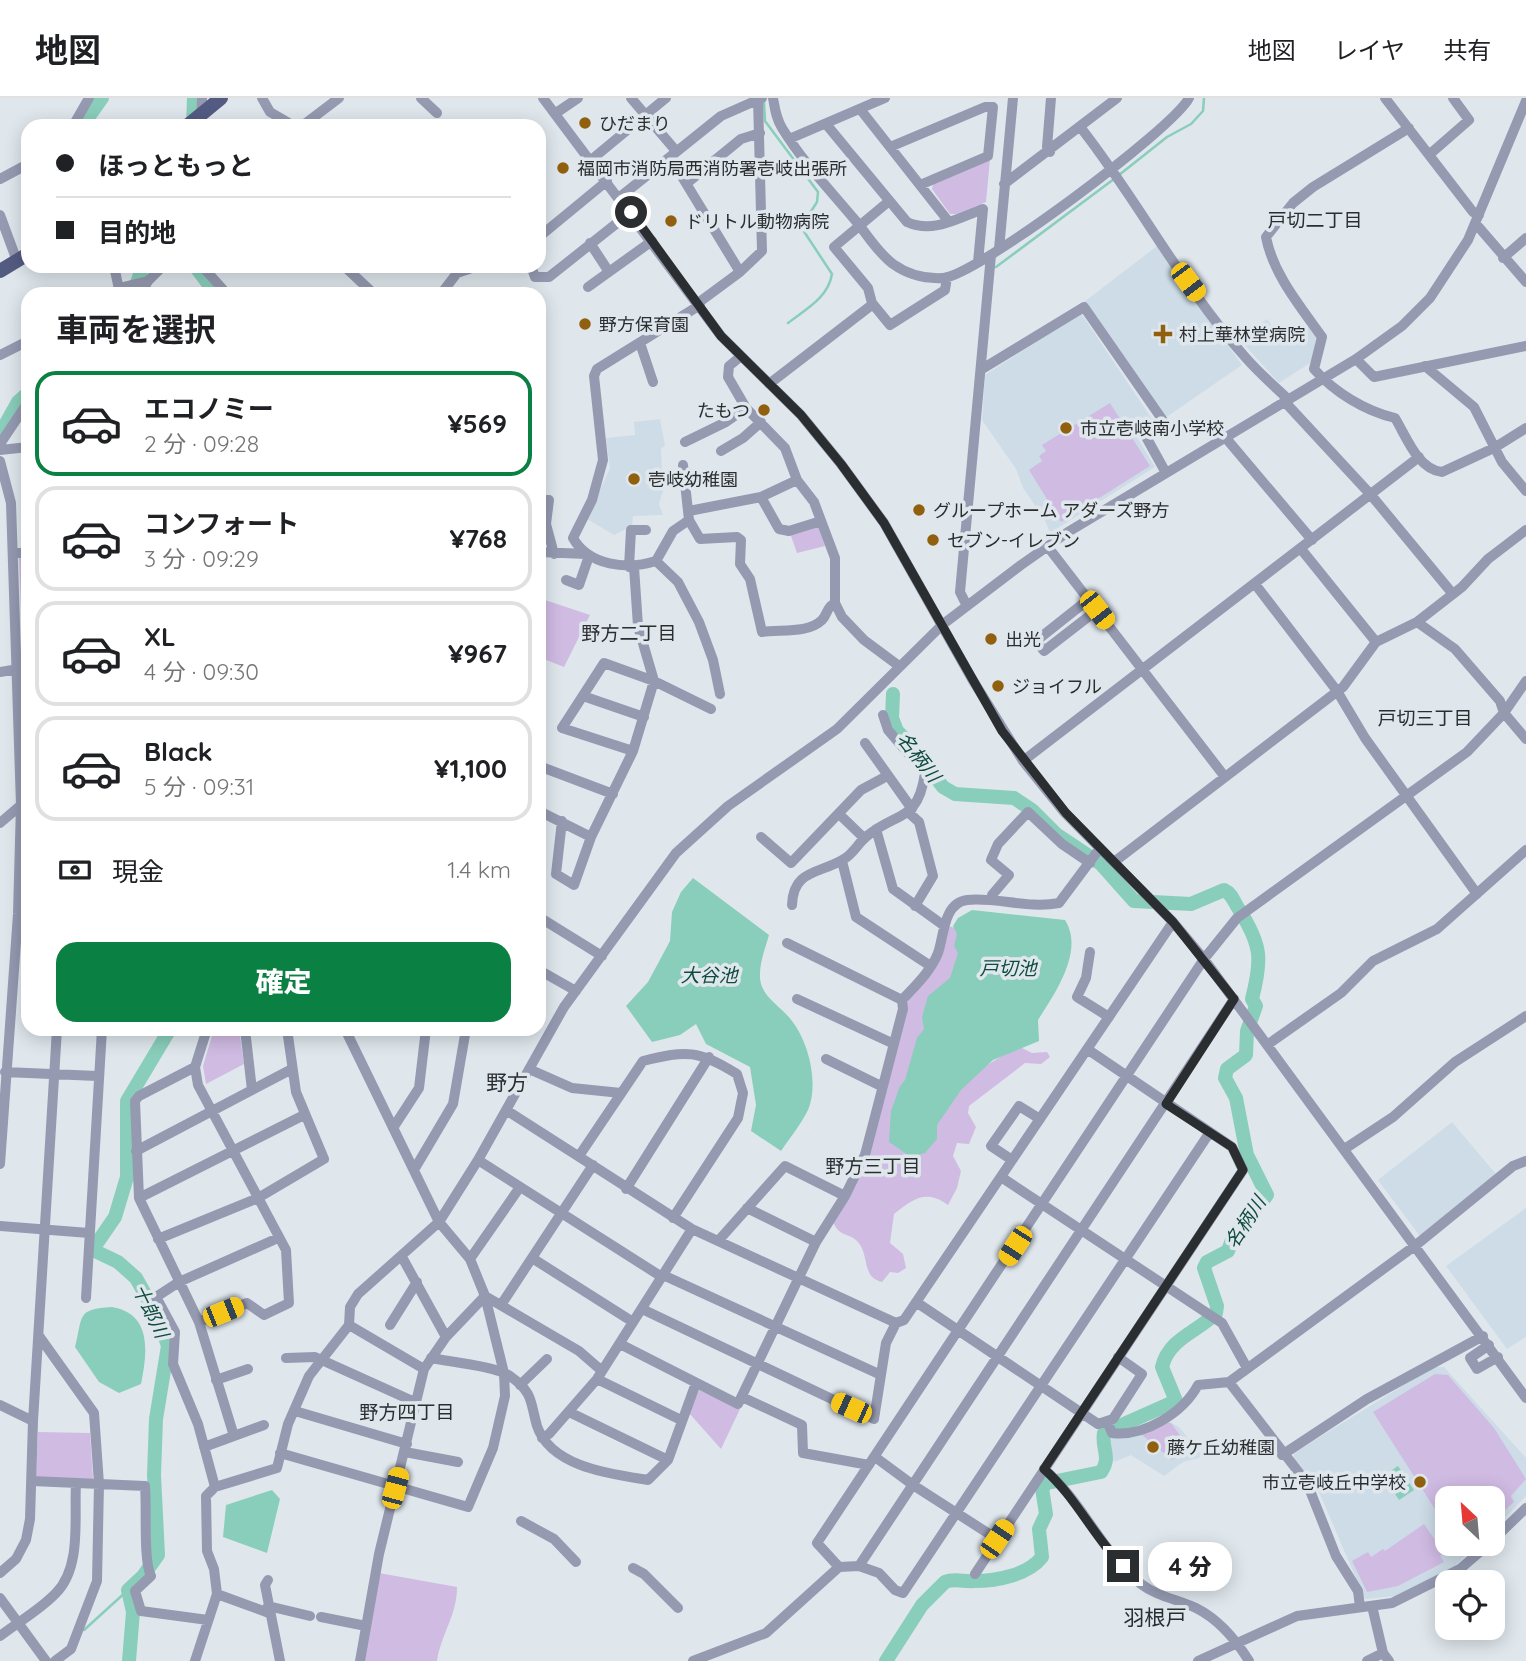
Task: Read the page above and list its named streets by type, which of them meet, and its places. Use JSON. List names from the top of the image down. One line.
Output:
{"districts":["戸切二丁目","野方二丁目","戸切三丁目","野方","野方三丁目","野方四丁目","羽根戸"],"water":["名柄川","戸切池","大谷池","十郎川"],"places":{"other":["ひだまり","福岡市消防局西消防署壱岐出張所","ドリトル動物病院","野方保育園","たもつ","市立壱岐南小学校","壱岐幼稚園","グループホーム アダーズ野方","セブン-イレブン","出光","ジョイフル","藤ケ丘幼稚園","市立壱岐丘中学校"],"health":["村上華林堂病院"]},"north":"top left","page":{"header":"地図","nav":["地図","レイヤ","共有"],"banner":["ほっともっと","目的地"],"heading":"車両を選択","list":[{"name":"エコノミー","note":"2 分 · 09:28","value":"¥569"},{"name":"コンフォート","note":"3 分 · 09:29","value":"¥768"},{"name":"XL","note":"4 分 · 09:30","value":"¥967"},{"name":"Black","note":"5 分 · 09:31","value":"¥1,100"}],"pay":["現金","1.4 km"],"buttons":"確定","bubble":"4 分"}}
